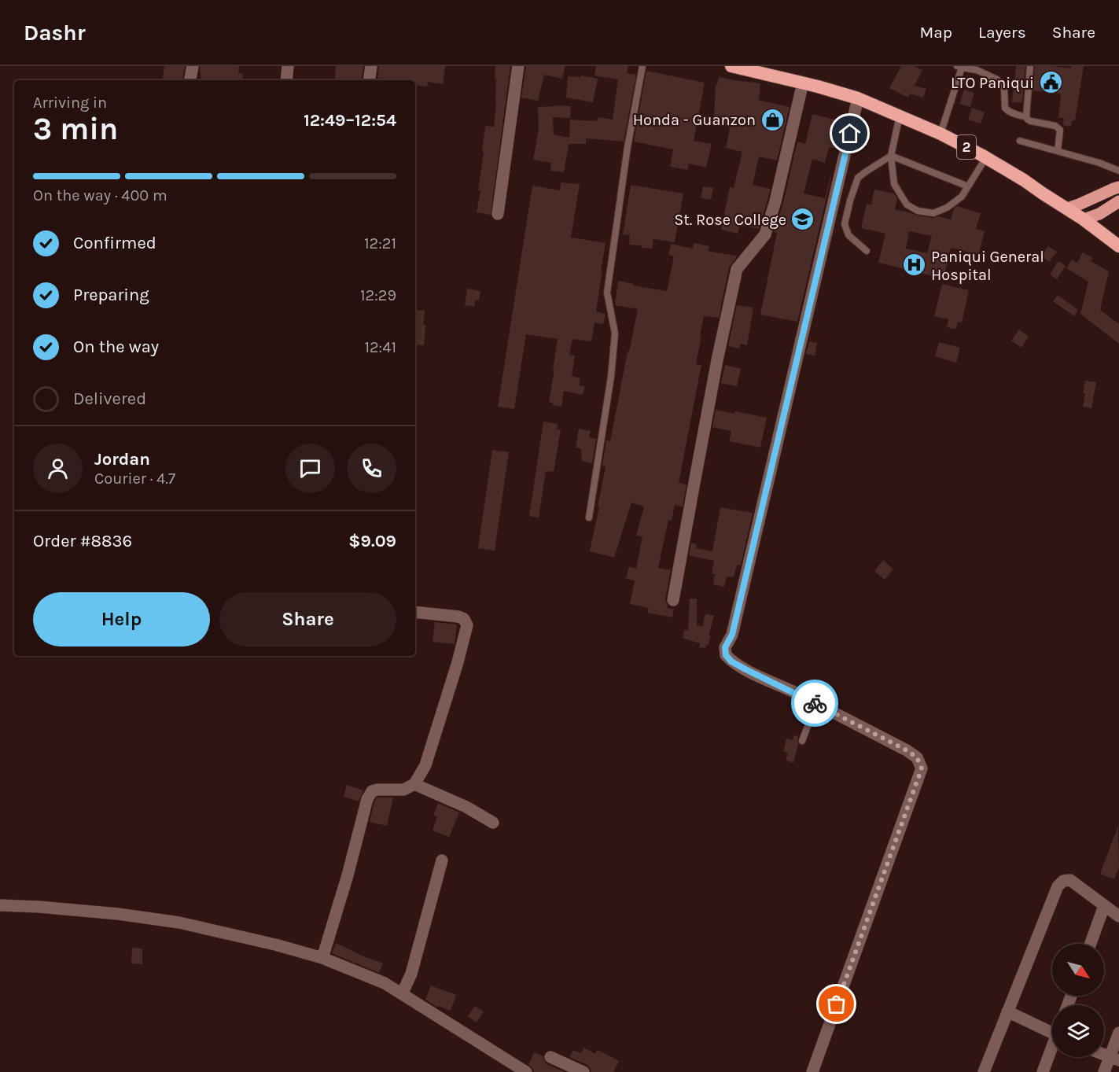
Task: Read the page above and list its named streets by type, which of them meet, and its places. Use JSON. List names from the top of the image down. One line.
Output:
{"streets":{"highway":["2"]},"places":{"public building":["LTO Paniqui"],"shop":["Honda - Guanzon"],"school or university":["St. Rose College"],"hospital":["Paniqui General Hospital"]},"north":"bottom right","page":{"header":"Dashr","nav":["Map","Layers","Share"],"heading":["3 min","Arriving in","12:49–12:54"],"panel":["Jordan","Courier · 4.7","Order #8836","$9.09"],"bar":"On the way · 400 m","list":[["Confirmed","12:21"],["Preparing","12:29"],["On the way","12:41"],"Delivered"],"buttons":["Help","Share"]}}
